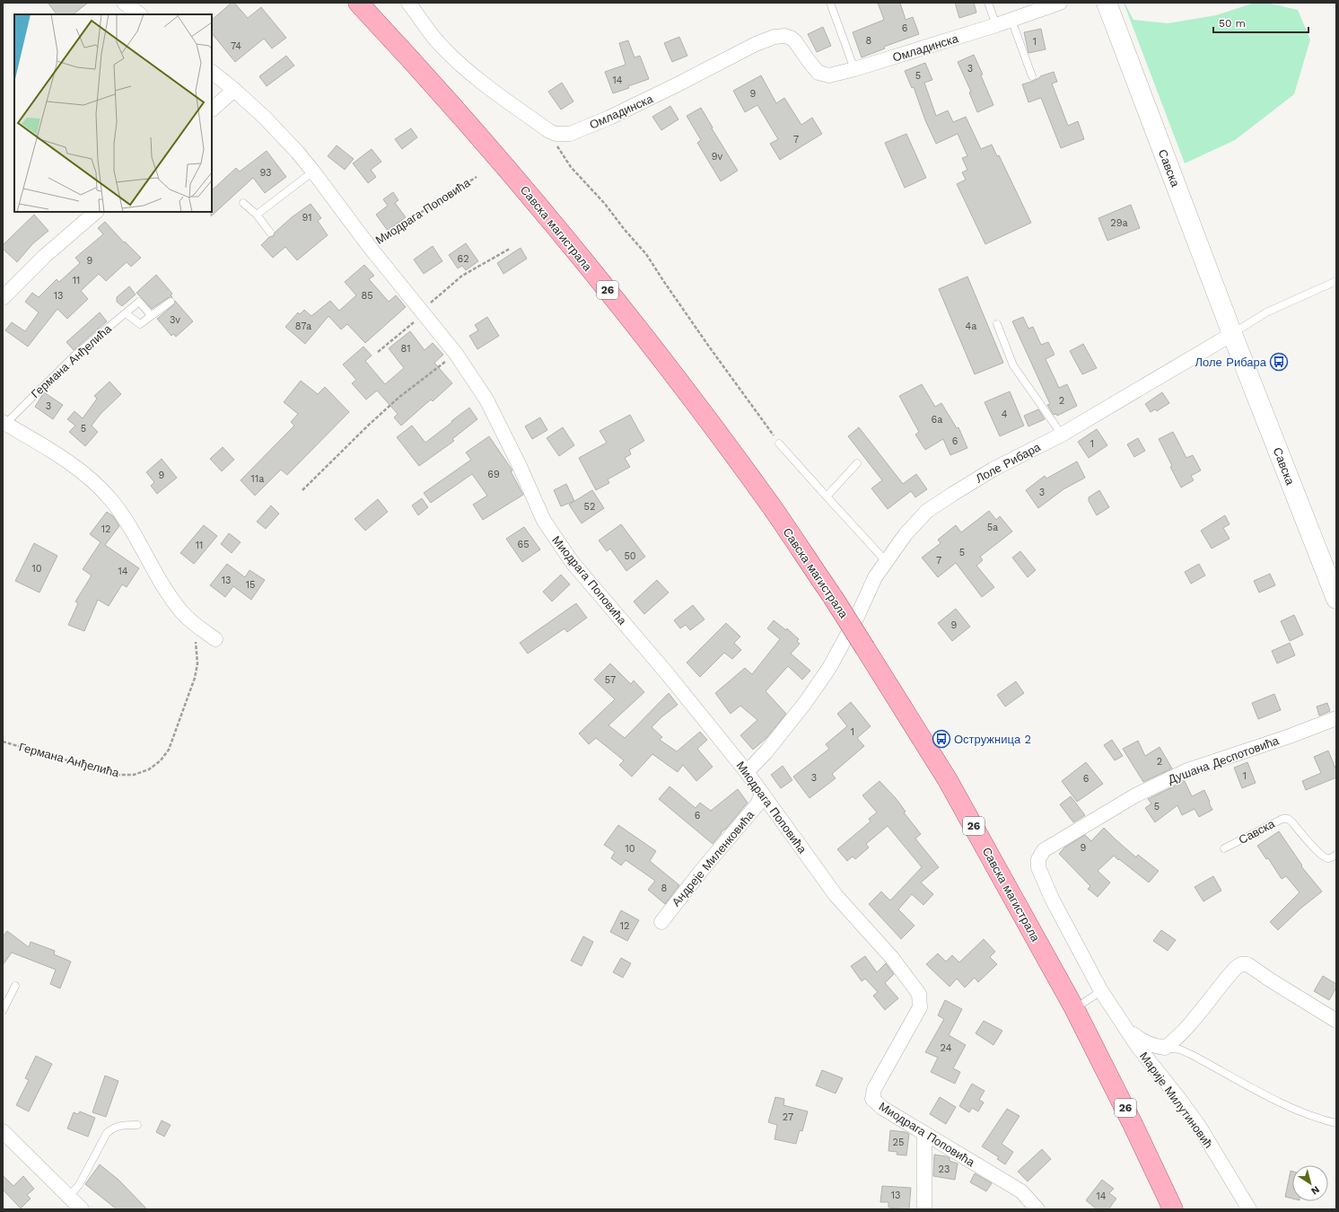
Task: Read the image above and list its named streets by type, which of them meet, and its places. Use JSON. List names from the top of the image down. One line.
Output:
{"streets":{"main road":["Савска магистрала","26"],"street":["Омладинска","Савска","Миодрага Поповића","Германа Анђелића","Лоле Рибара","Душана Деспотовића","Андреје Миленковића","Марије Милутиновић"]},"crossings":[["Савска","Лоле Рибара"],["Миодрага Поповића","Лоле Рибара"],["Миодрага Поповића","Андреје Миленковића"],["Душана Деспотовића","Марије Милутиновић"]],"places":{"bus stop":["Лоле Рибара","Остружница 2"]},"house_numbers":["6","8","1","74","3","5","14","9","7","9v","93","91","29a","62","9","11","13","85","3v","87a","4a","81","2","3","4","6a","5","6","1","69","9","11a","3","52","5a","12","65","11","5","50","7","10","14","13","15","9","57","1","2","1","3","6","5","6","9","10","8","12","24","27","25","23","13","14"],"scale_bar":"50 m","north":"bottom right"}
